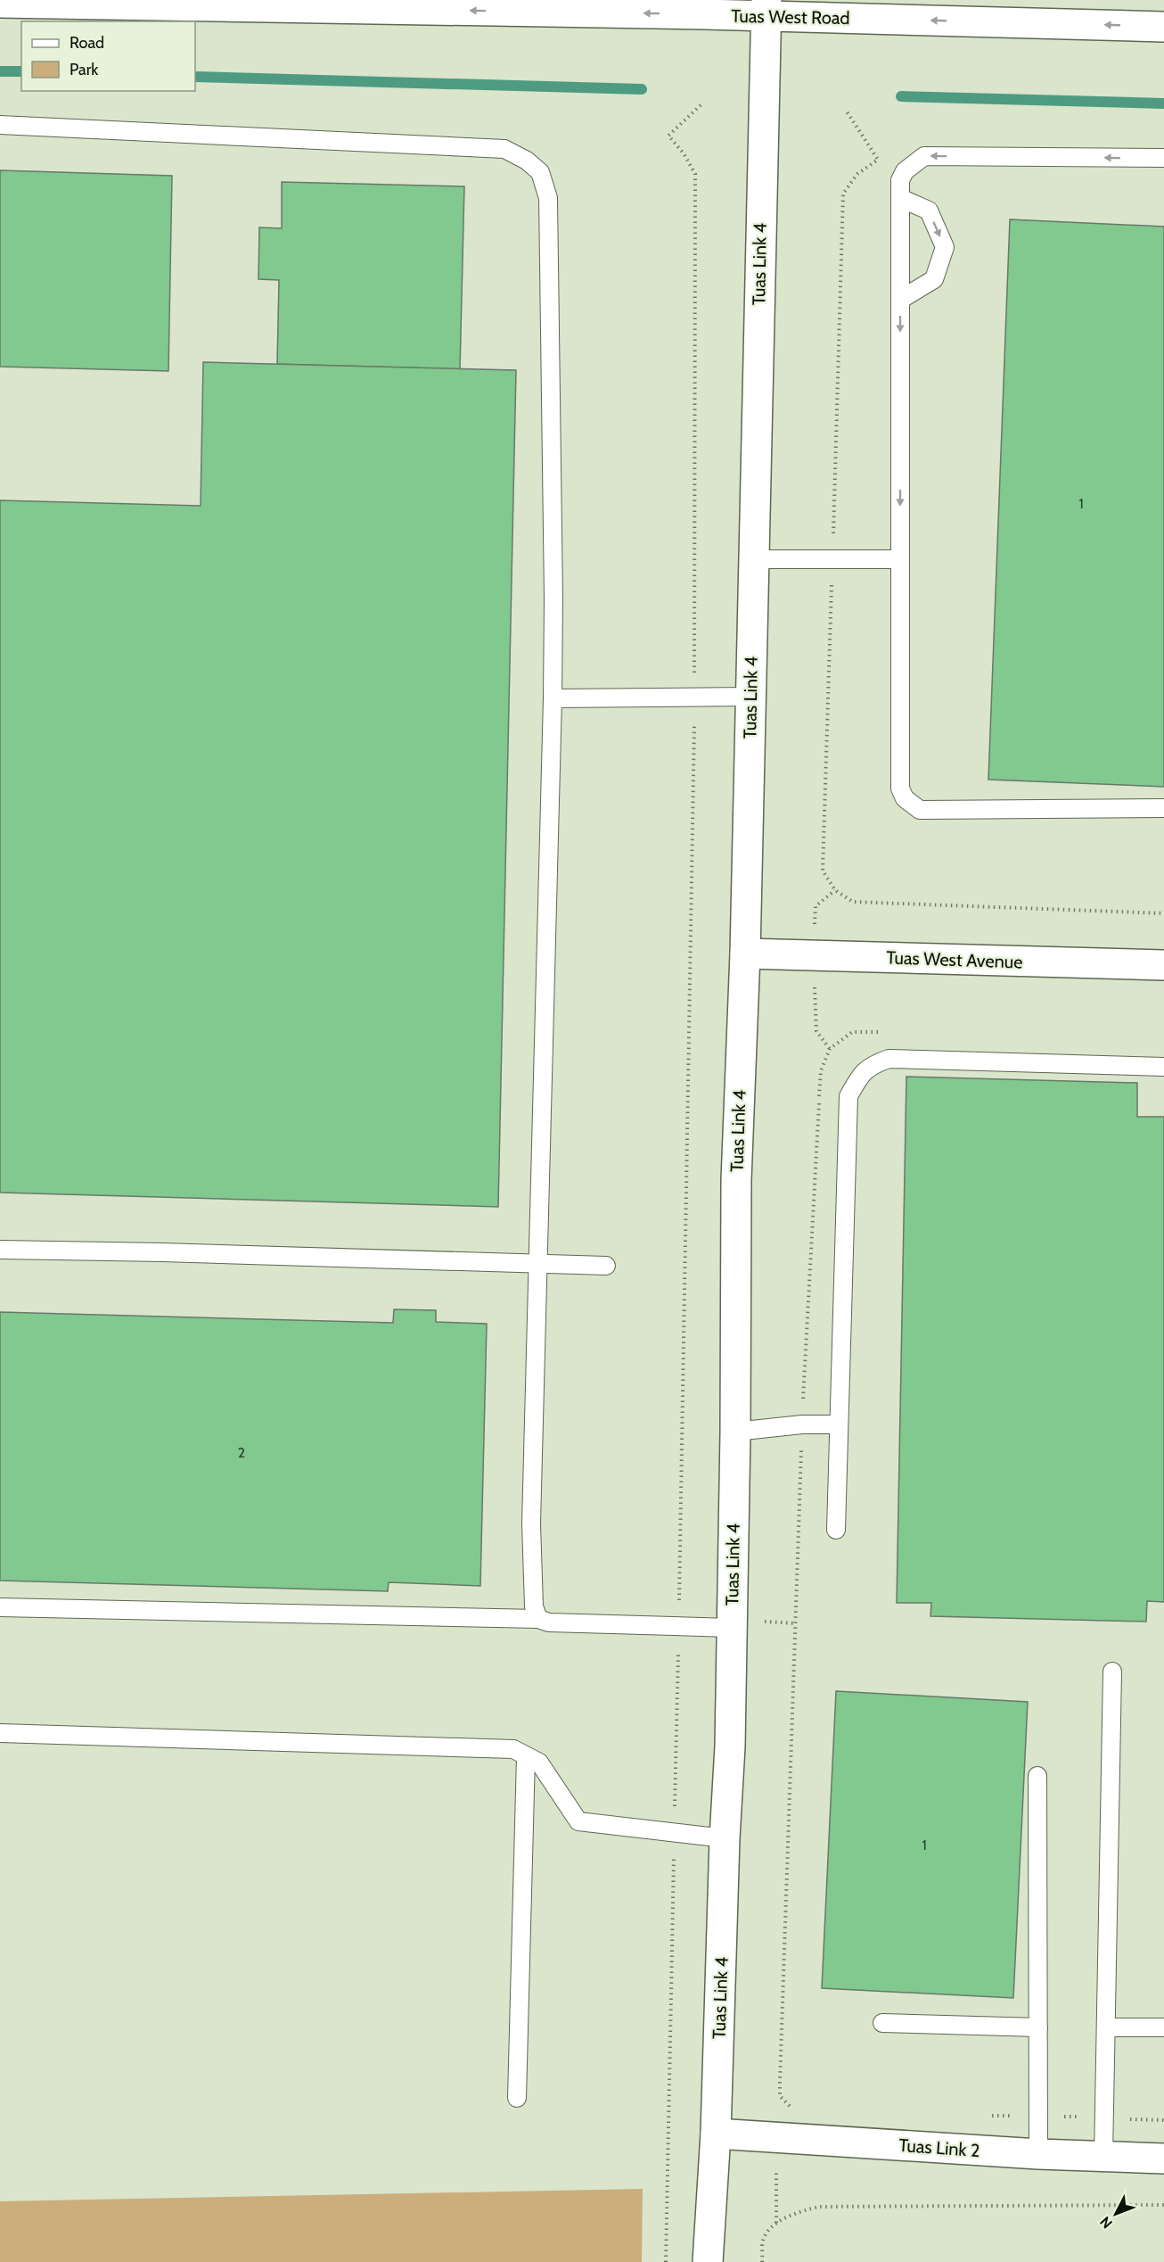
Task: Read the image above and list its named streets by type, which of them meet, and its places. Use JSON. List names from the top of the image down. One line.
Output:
{"streets":{"street":["Tuas West Road","Tuas Link 4","Tuas West Avenue","Tuas Link 2"]},"crossings":[["Tuas West Road","Tuas Link 4"],["Tuas Link 4","Tuas West Avenue"],["Tuas Link 4","Tuas Link 2"]],"one_way":["Tuas West Road"],"house_numbers":["1","2","1"],"legend":["Road","Park"],"north":"bottom left"}
